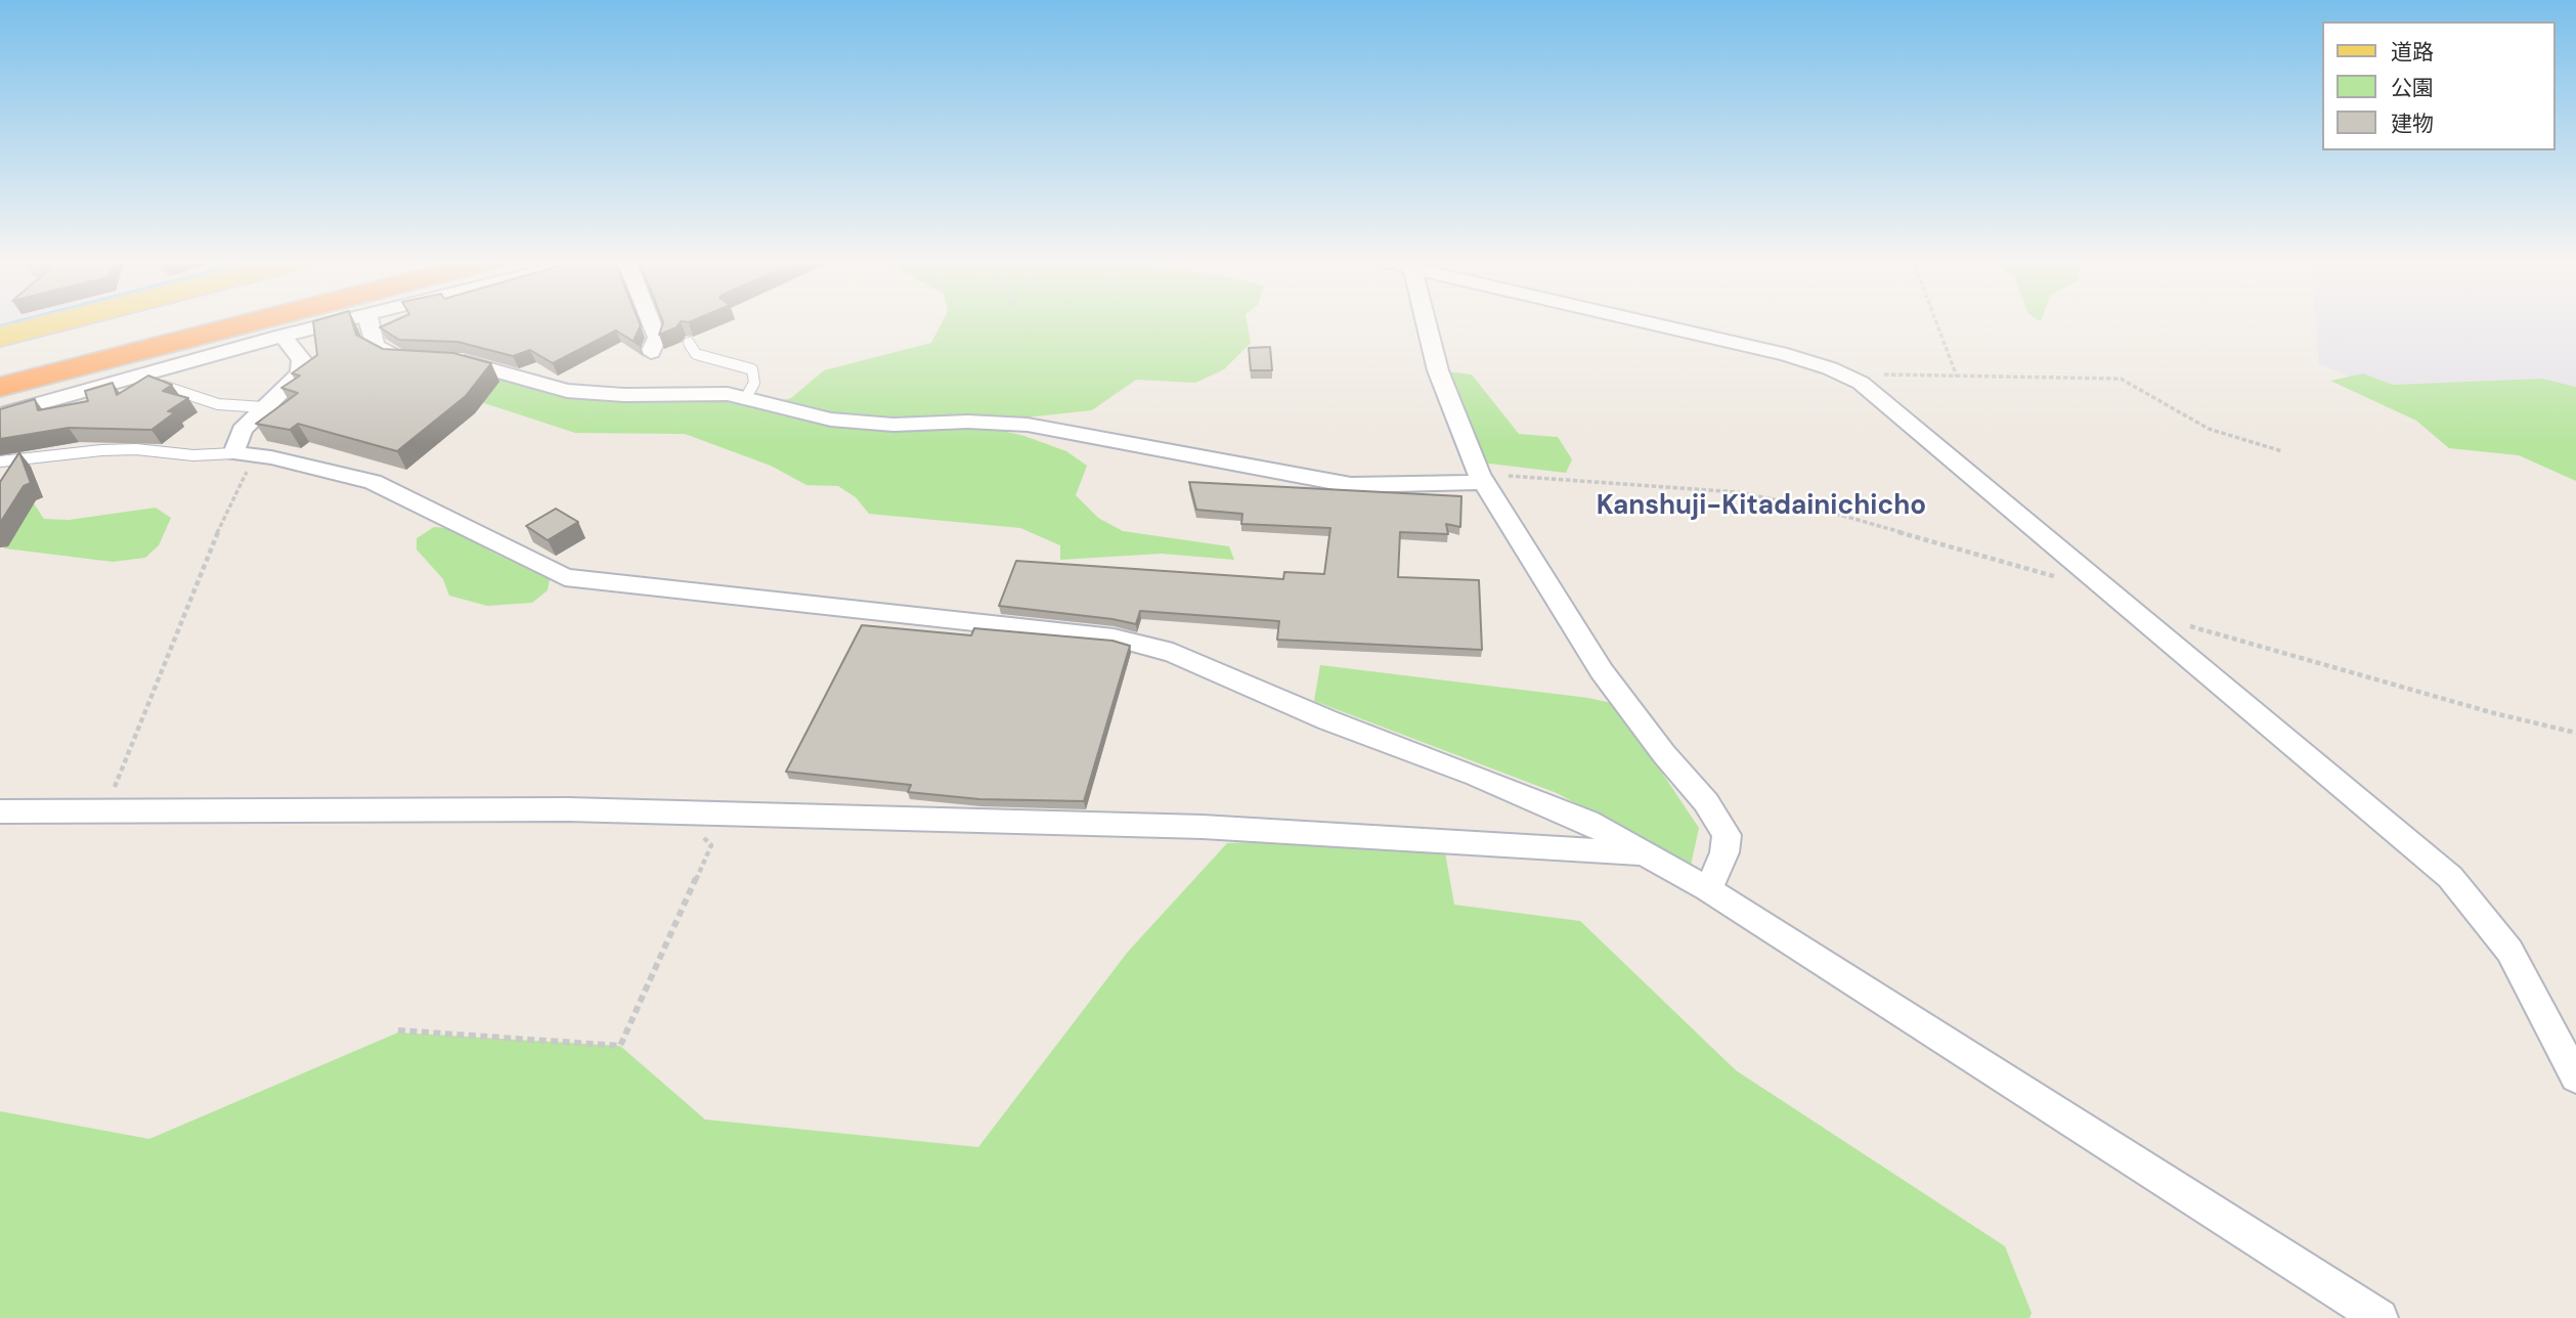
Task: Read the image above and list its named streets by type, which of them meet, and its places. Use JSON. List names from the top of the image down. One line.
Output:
{"districts":["Kanshuji-Kitadainichicho"],"legend":["道路","公園","建物"]}
